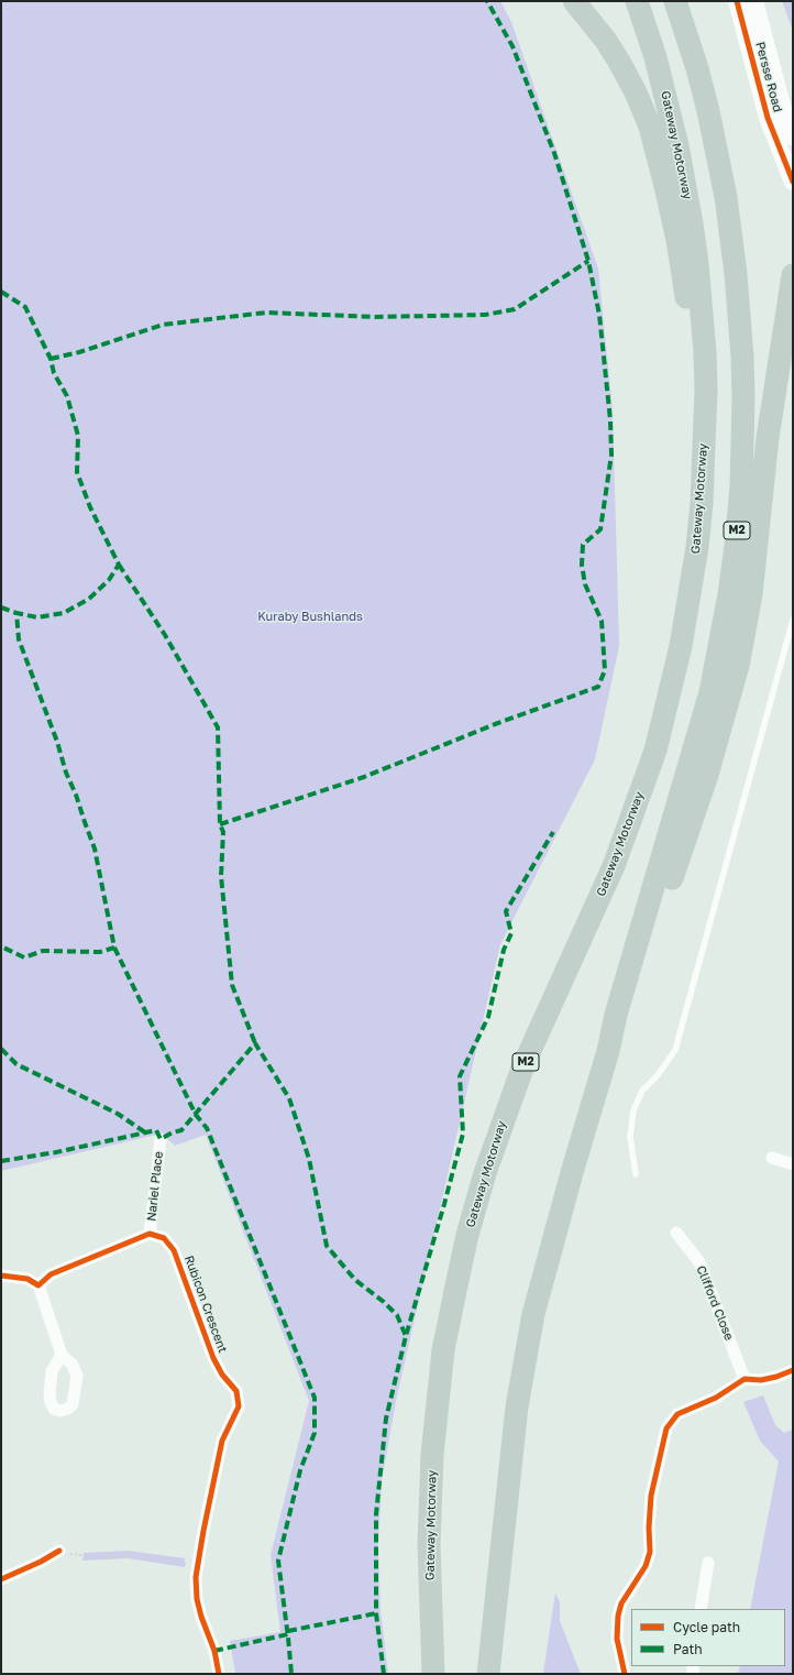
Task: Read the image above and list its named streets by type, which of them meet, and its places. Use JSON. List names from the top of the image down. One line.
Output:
{"streets":{"highway":["Gateway Motorway","M2"],"street":["Persse Road","Nariel Place","Clifford Close","Rubicon Crescent"]},"crossings":[["Nariel Place","Rubicon Crescent"]],"parks":["Kuraby Bushlands"],"legend":["Cycle path","Path"]}
